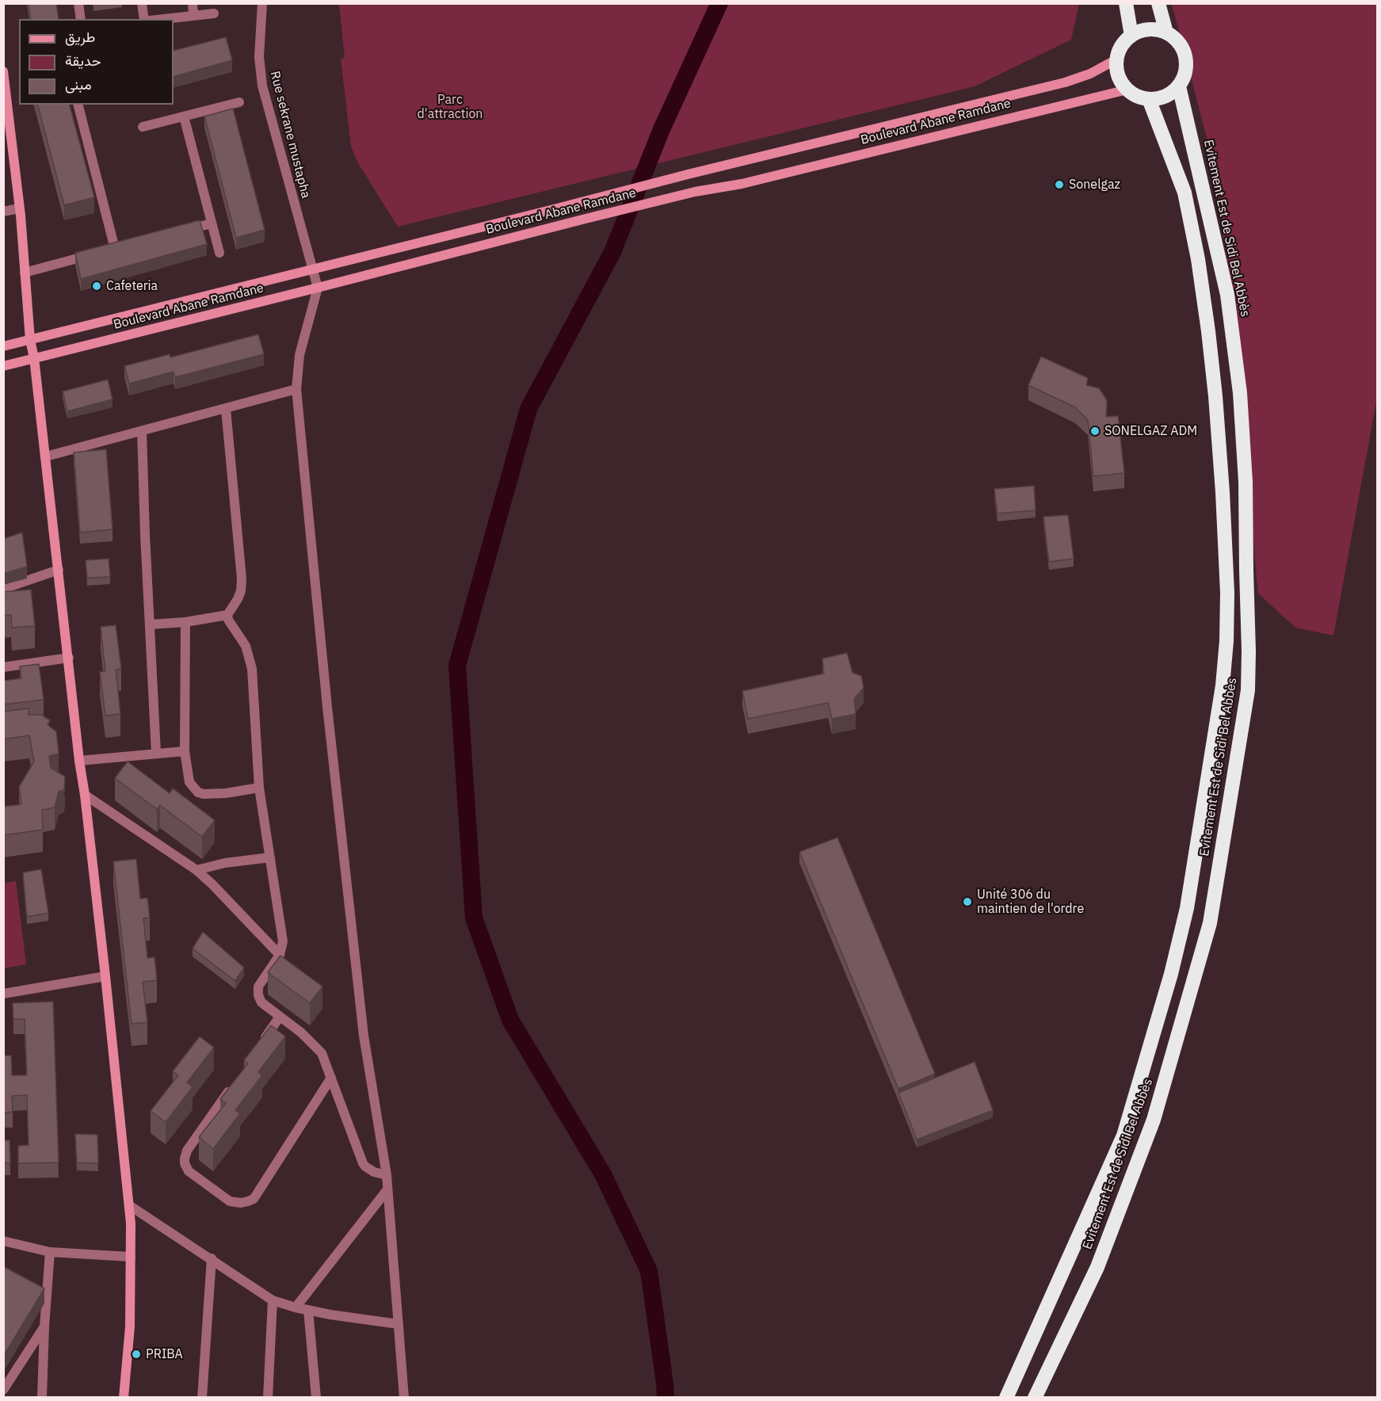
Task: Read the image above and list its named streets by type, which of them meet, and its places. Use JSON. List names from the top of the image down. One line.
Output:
{"streets":{"highway":["Evitement Est de Sidi Bel Abbès"],"main road":["Boulevard Abane Ramdane"],"street":["Rue sekrane mustapha"]},"crossings":[["Boulevard Abane Ramdane","Rue sekrane mustapha"],["Boulevard Abane Ramdane","Evitement Est de Sidi Bel Abbès"]],"parks":["Parc d'attraction"],"places":["Sonelgaz","Cafeteria","SONELGAZ ADM","Unité 306 du maintien de l'ordre","PRIBA"],"legend":["طريق","حديقة","مبنى"]}
